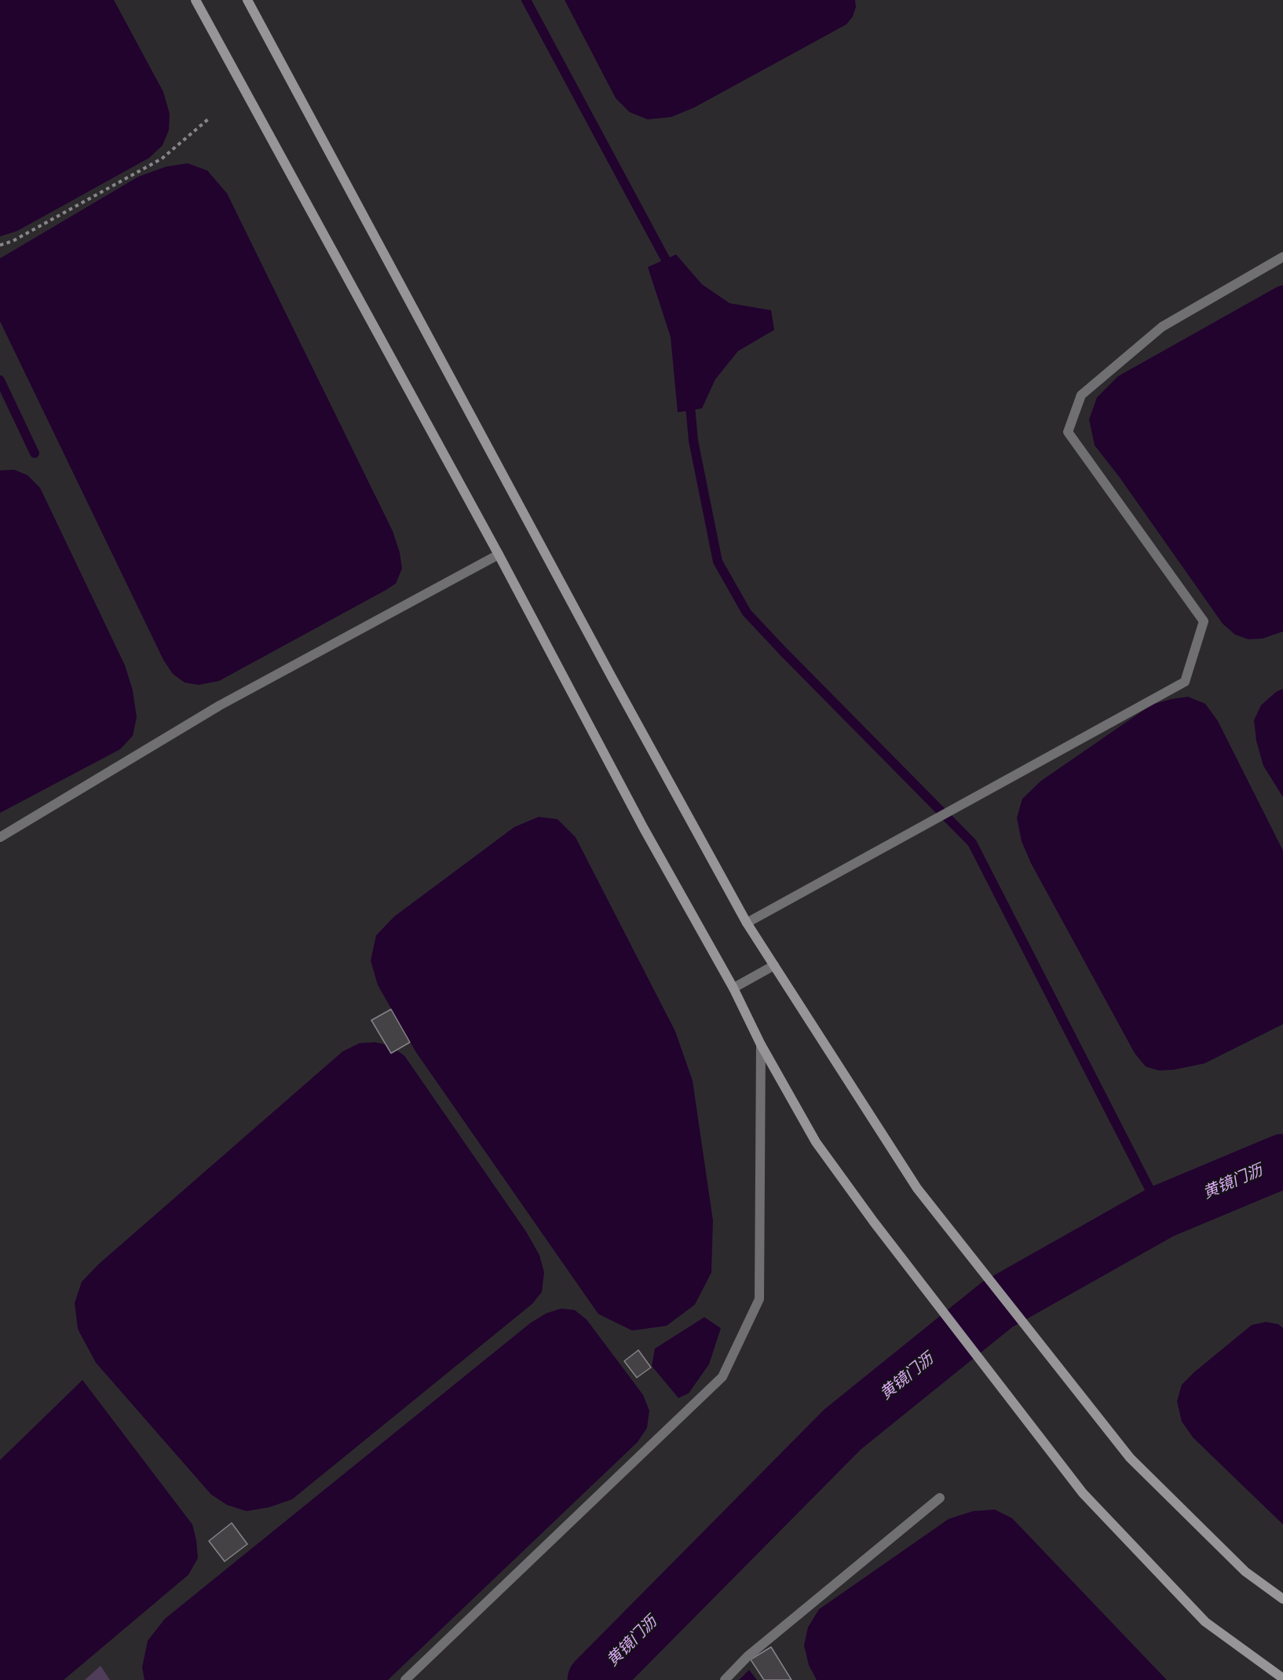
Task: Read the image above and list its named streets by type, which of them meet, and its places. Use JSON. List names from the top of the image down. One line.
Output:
{"water":["黄镜门沥"]}
